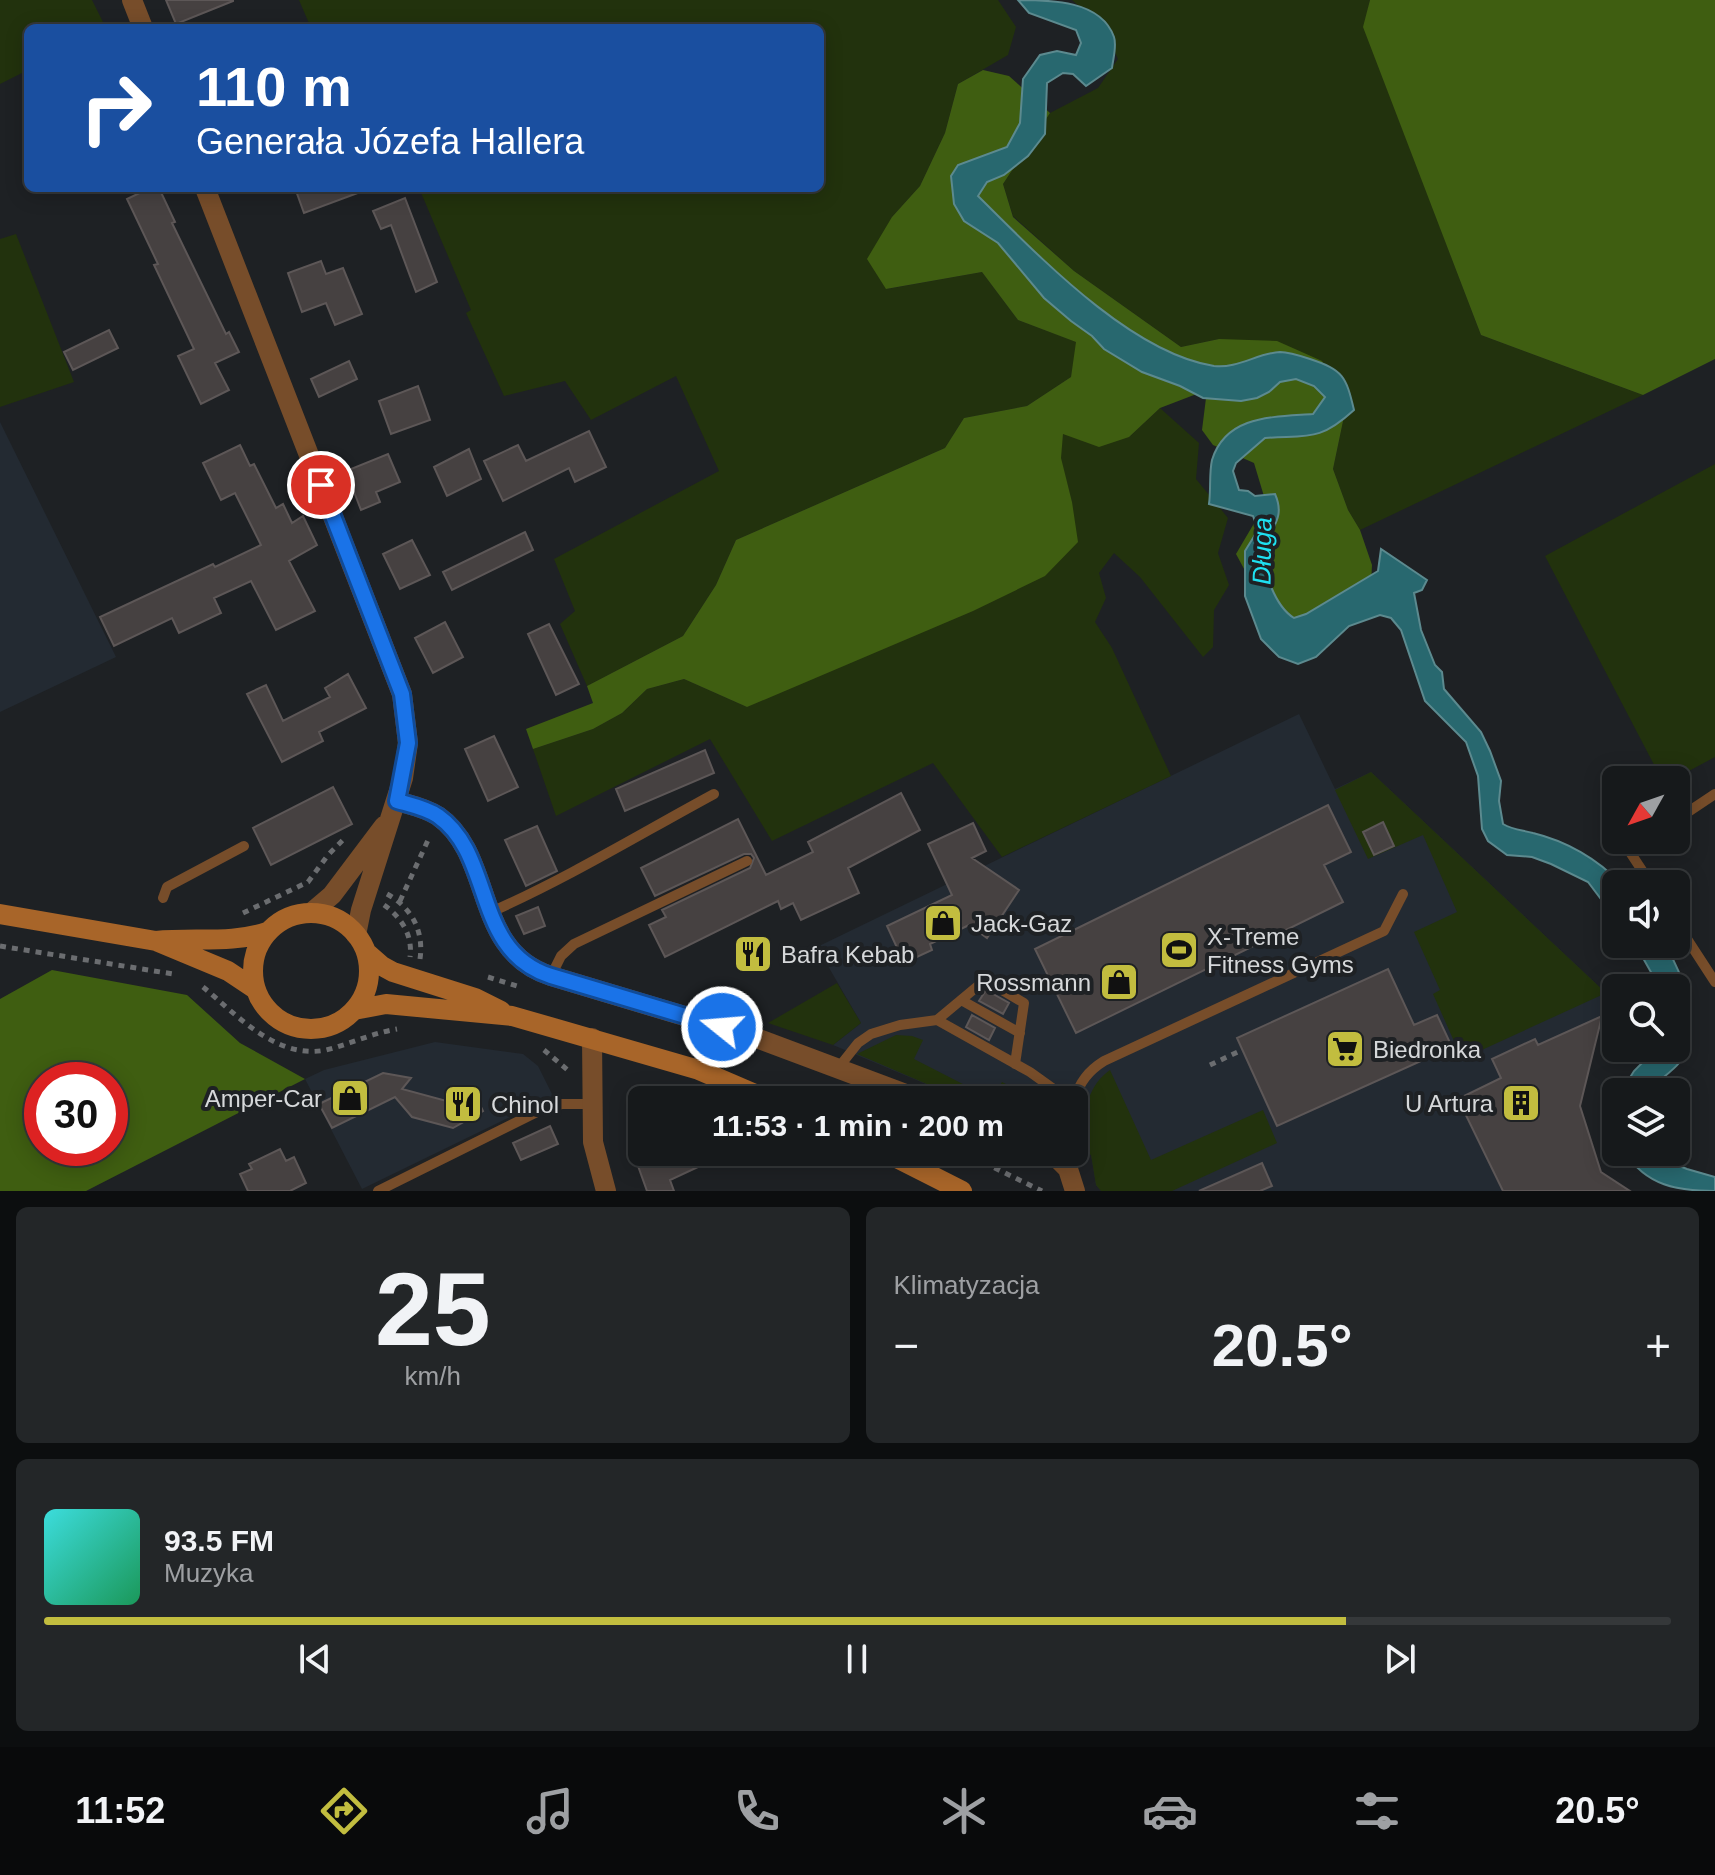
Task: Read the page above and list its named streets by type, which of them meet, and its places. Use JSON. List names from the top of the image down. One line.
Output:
{"water":["Długa"],"places":{"shop":["Jack-Gaz","Rossmann","Amper-Car"],"sports":["X-Treme Fitness Gyms"],"restaurant":["Bafra Kebab","Chinol"],"supermarket":["Biedronka"],"building":["U Artura"]},"north":"bottom left","page":{"turn":["110 m","Generała Józefa Hallera"],"limit":"30","trip":"11:53 · 1 min · 200 m","tile":[["25","km/h"],"Klimatyzacja"],"heat":["−","20.5°","+"],"song":["93.5 FM","Muzyka"],"tabs":["11:52","20.5°"]}}
